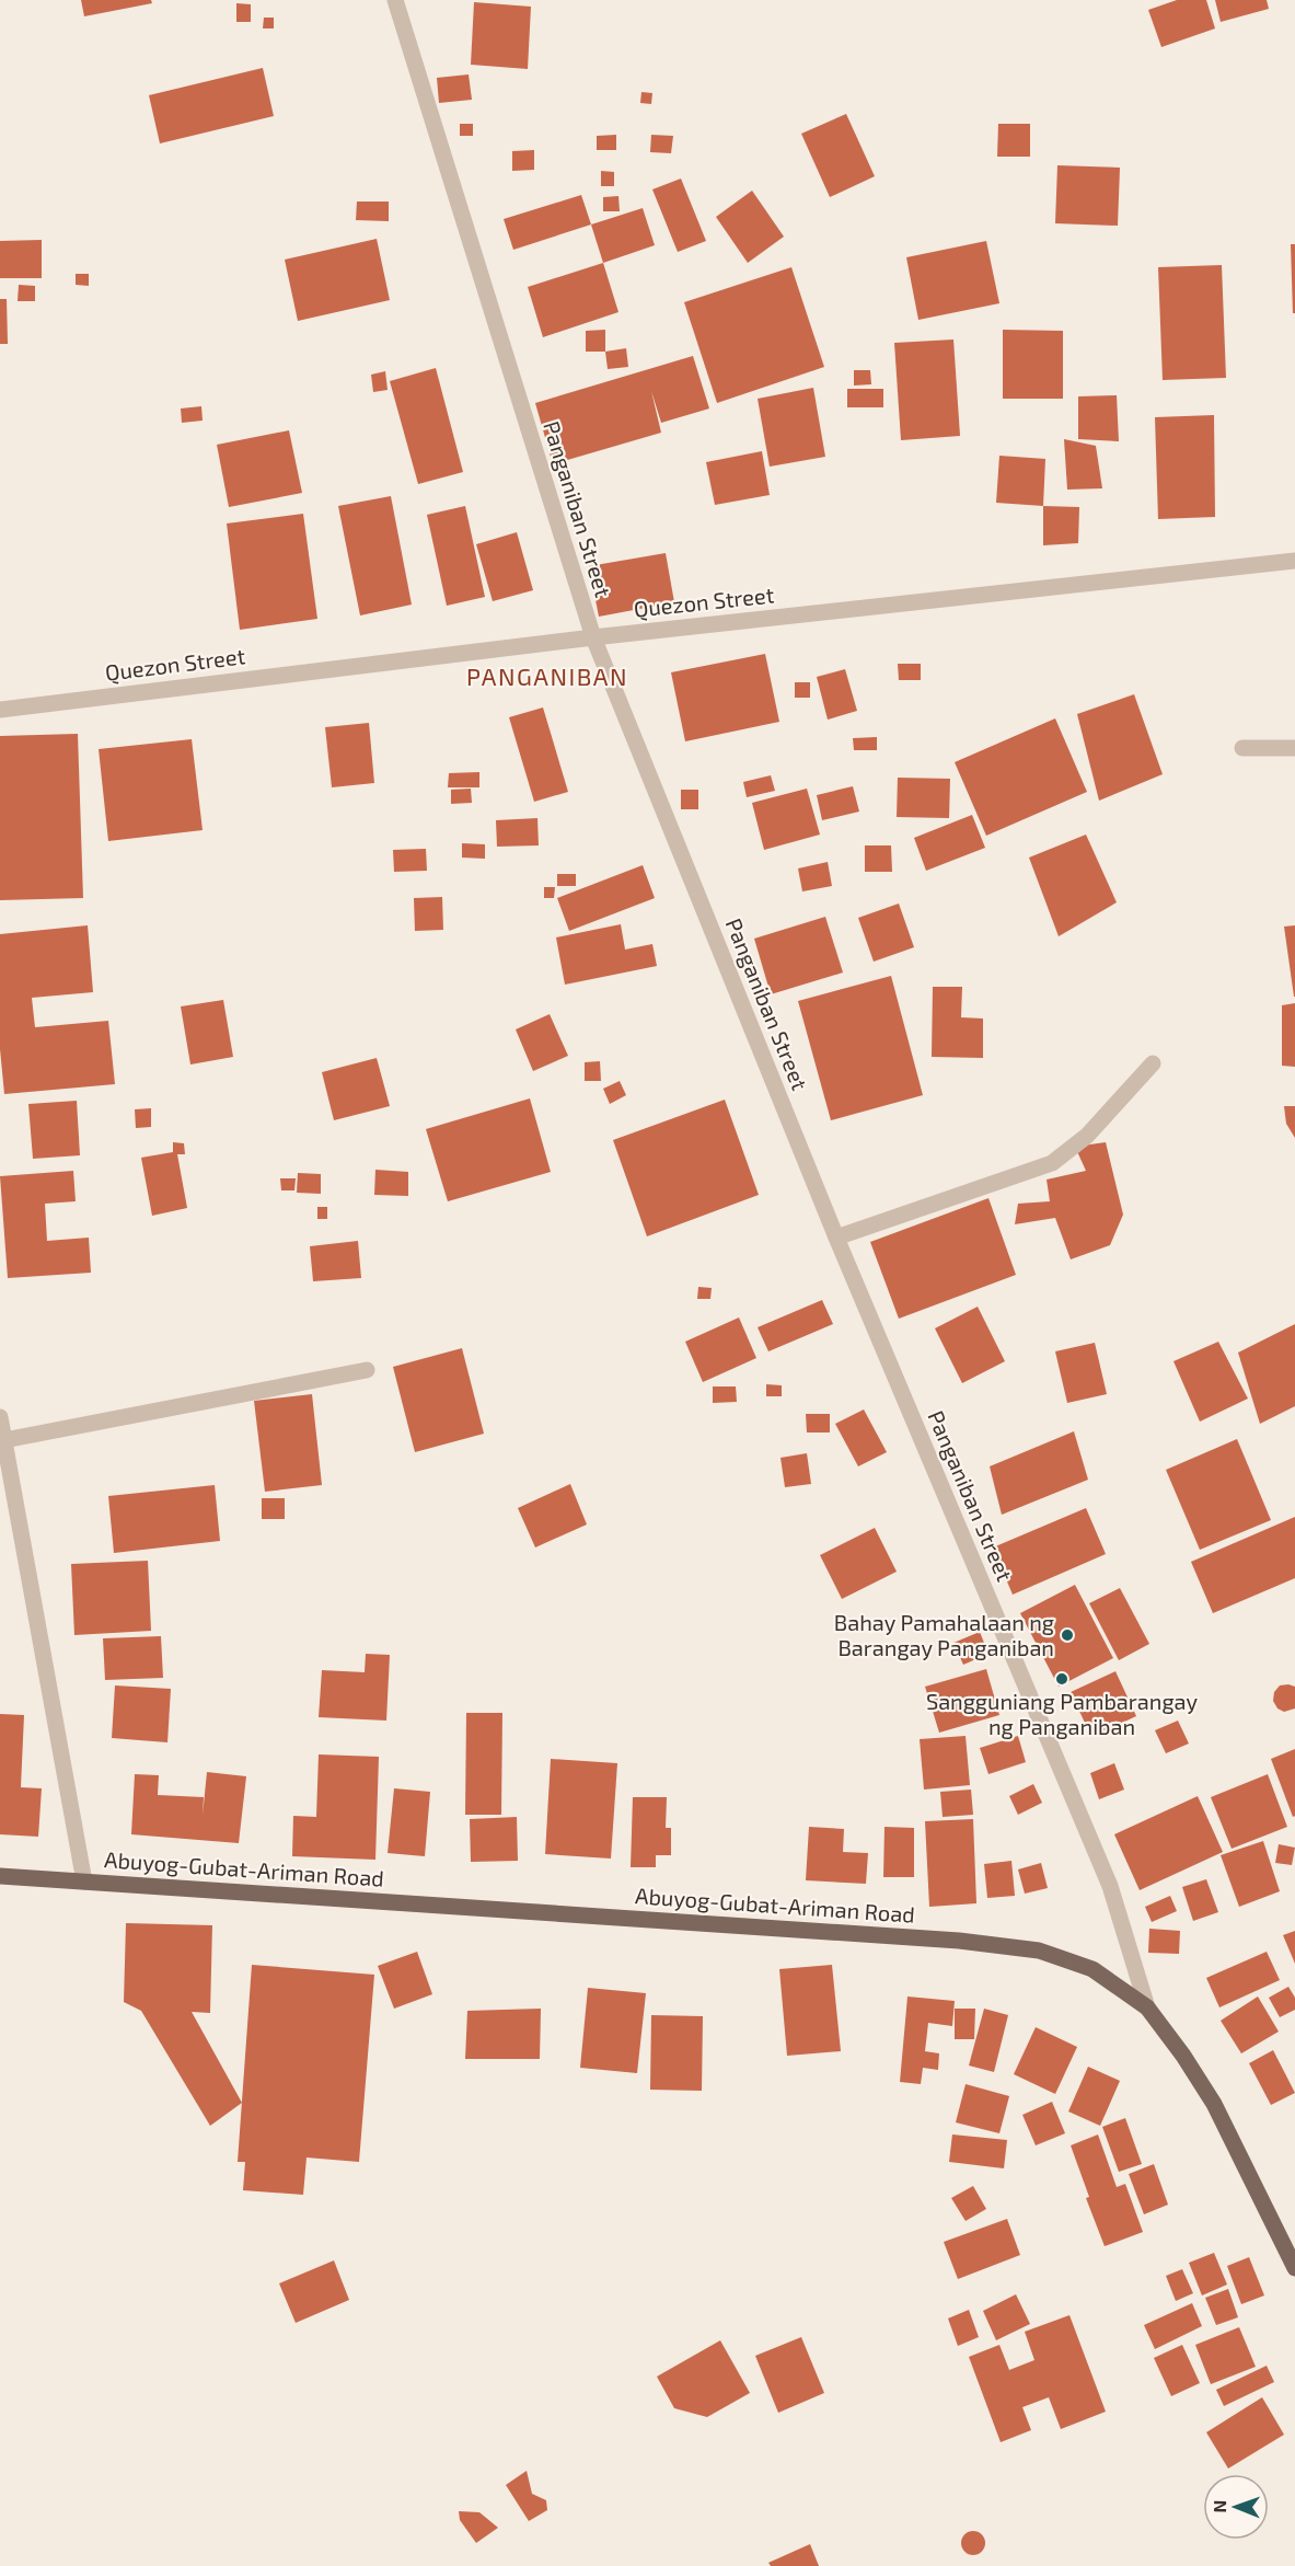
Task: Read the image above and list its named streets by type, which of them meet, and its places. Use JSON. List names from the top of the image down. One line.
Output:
{"streets":{"main road":["Abuyog-Gubat-Ariman Road"],"street":["Panganiban Street","Quezon Street"]},"crossings":[["Panganiban Street","Quezon Street"],["Panganiban Street","Abuyog-Gubat-Ariman Road"]],"districts":["PANGANIBAN"],"places":["Bahay Pamahalaan ng Barangay Panganiban","Sangguniang Pambarangay ng Panganiban"],"north":"left"}
